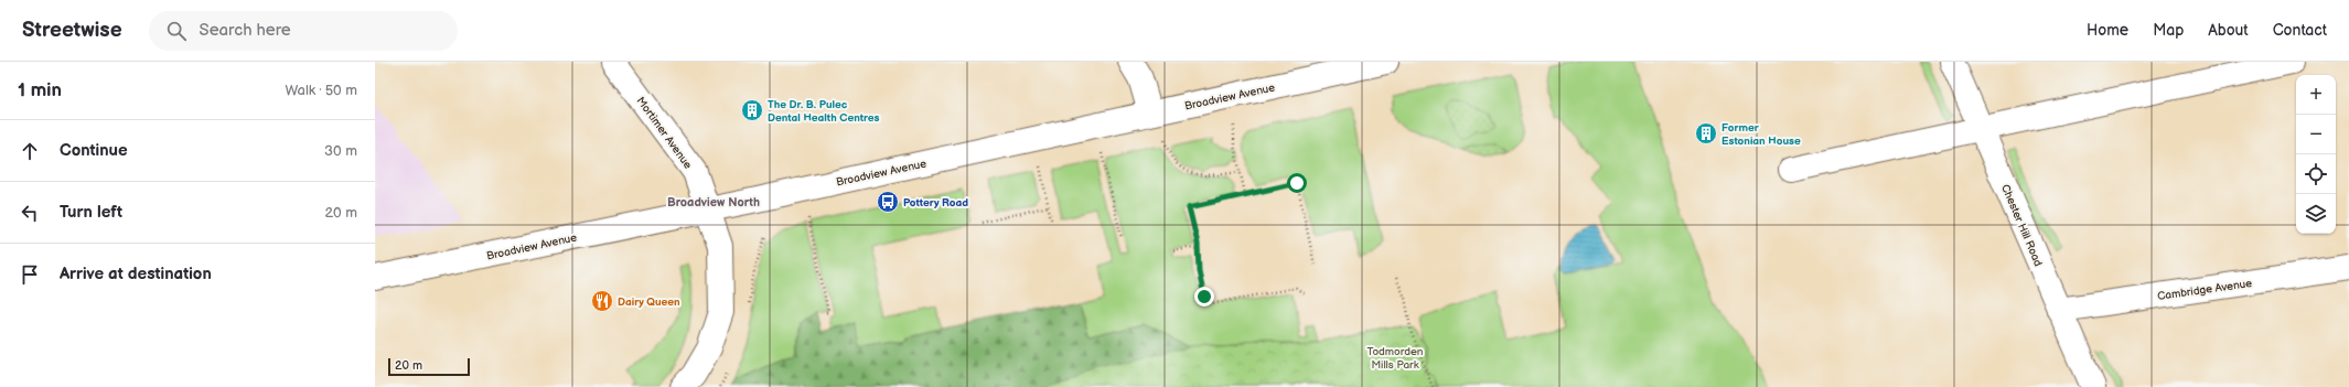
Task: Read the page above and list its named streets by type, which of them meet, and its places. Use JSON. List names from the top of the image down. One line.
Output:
{"streets":{"street":["Broadview Avenue","Mortimer Avenue","Chester Hill Road","Cambridge Avenue"]},"crossings":[["Broadview Avenue","Mortimer Avenue"],["Chester Hill Road","Cambridge Avenue"]],"districts":["Broadview North"],"parks":["Todmorden Mills Park"],"places":{"building":["The Dr. B. Pulec Dental Health Centres","Former Estonian House"],"bus stop":["Pottery Road"],"restaurant":["Dairy Queen"]},"scale_bar":"20 m","page":{"header":"Streetwise","search":"Search here","nav":["Home","Map","About","Contact"],"heading":["1 min","Walk · 50 m"],"map_buttons":["+","−"],"list":[["Continue","30 m"],["Turn left","20 m"],"Arrive at destination"],"scale":"20 m"}}
